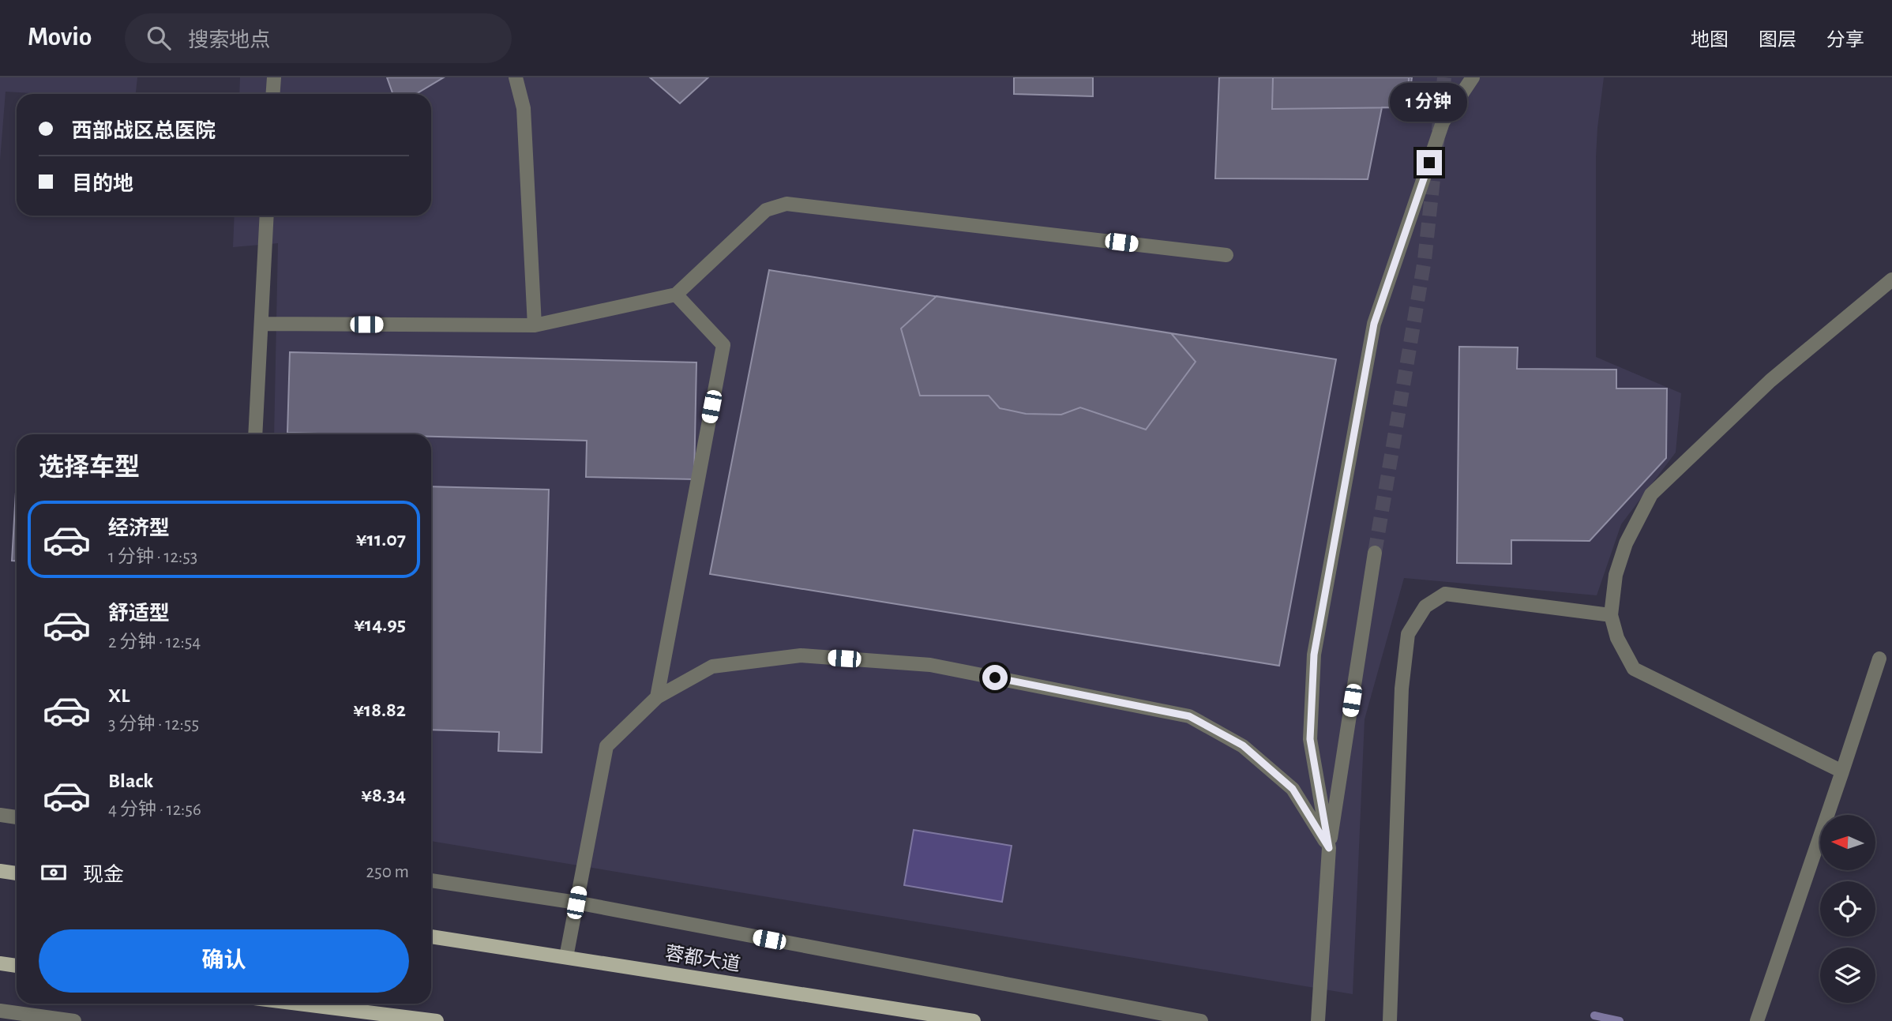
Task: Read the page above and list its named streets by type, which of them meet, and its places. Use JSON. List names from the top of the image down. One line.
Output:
{"streets":{"main road":["蓉都大道"]},"north":"left","page":{"header":"Movio","search":"搜索地点","nav":["地图","图层","分享"],"bubble":"1 分钟","banner":["西部战区总医院","目的地"],"heading":"选择车型","list":[{"name":"经济型","note":"1 分钟 · 12:53","value":"¥11.07"},{"name":"舒适型","note":"2 分钟 · 12:54","value":"¥14.95"},{"name":"XL","note":"3 分钟 · 12:55","value":"¥18.82"},{"name":"Black","note":"4 分钟 · 12:56","value":"¥8.34"}],"pay":["现金","250 m"],"buttons":"确认"}}
